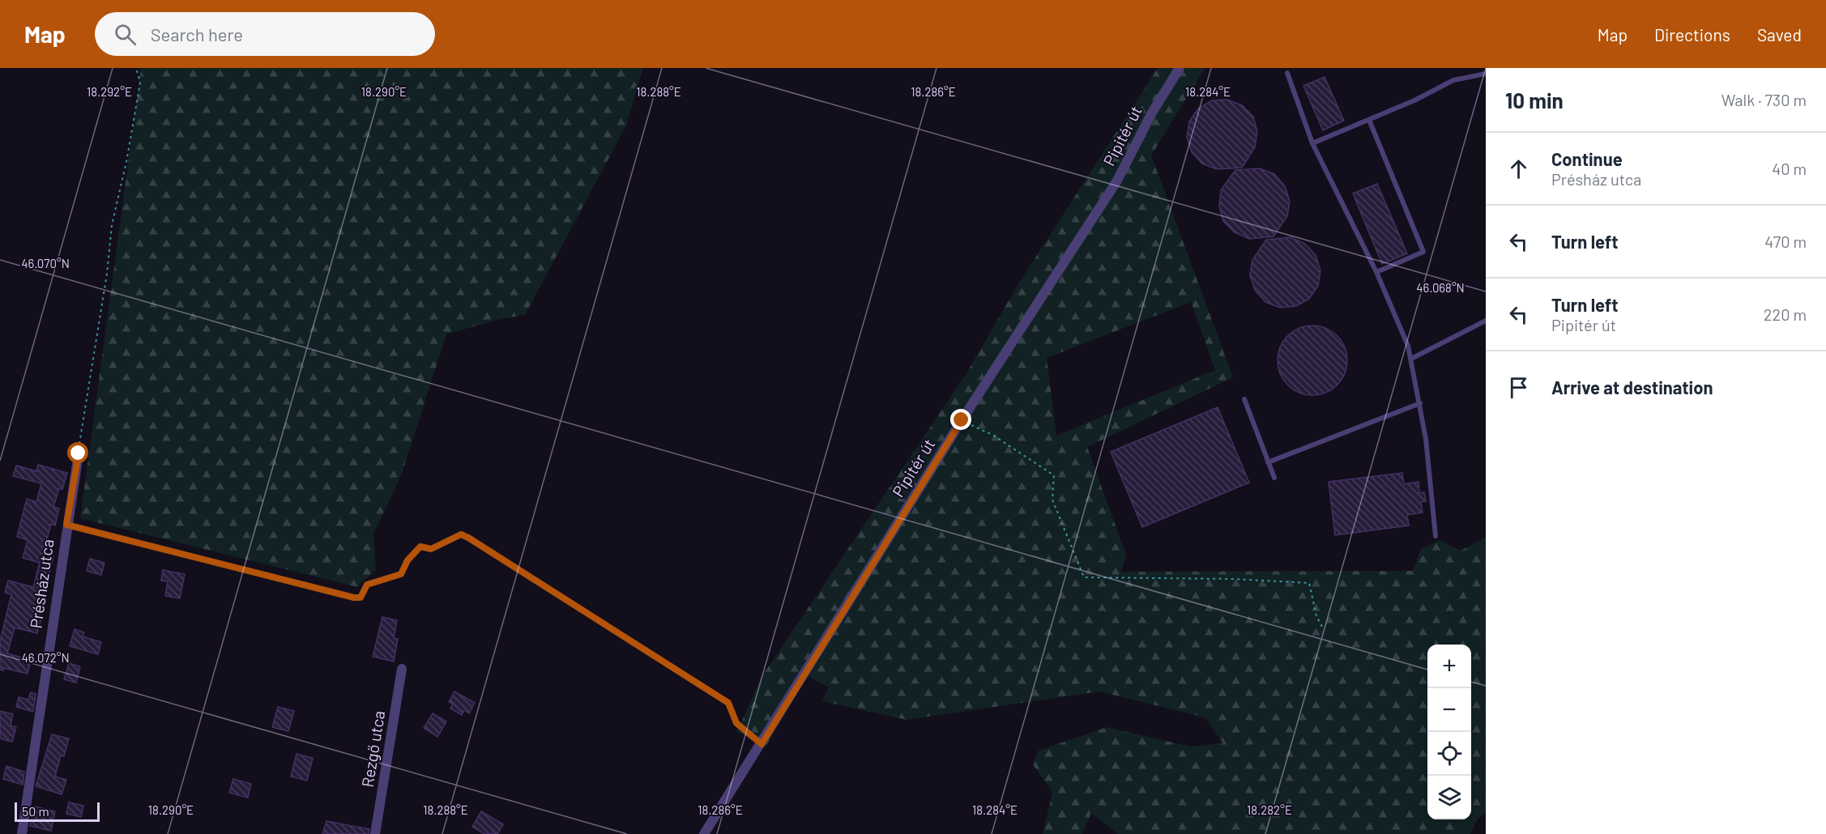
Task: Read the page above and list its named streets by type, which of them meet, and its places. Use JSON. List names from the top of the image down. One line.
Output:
{"streets":{"street":["Pipitér út","Présház utca","Rezgő utca"]},"scale_bar":"50 m","page":{"header":"Map","search":"Search here","nav":["Map","Directions","Saved"],"heading":["10 min","Walk · 730 m"],"list":[["Continue","Présház utca","40 m"],["Turn left","470 m"],["Turn left","Pipitér út","220 m"],"Arrive at destination"],"map_buttons":["+","−"],"scale":"50 m"},"coordinates":["18.292°E","18.290°E","18.288°E","18.286°E","18.284°E","46.070°N","46.068°N","46.072°N","18.282°E"]}
